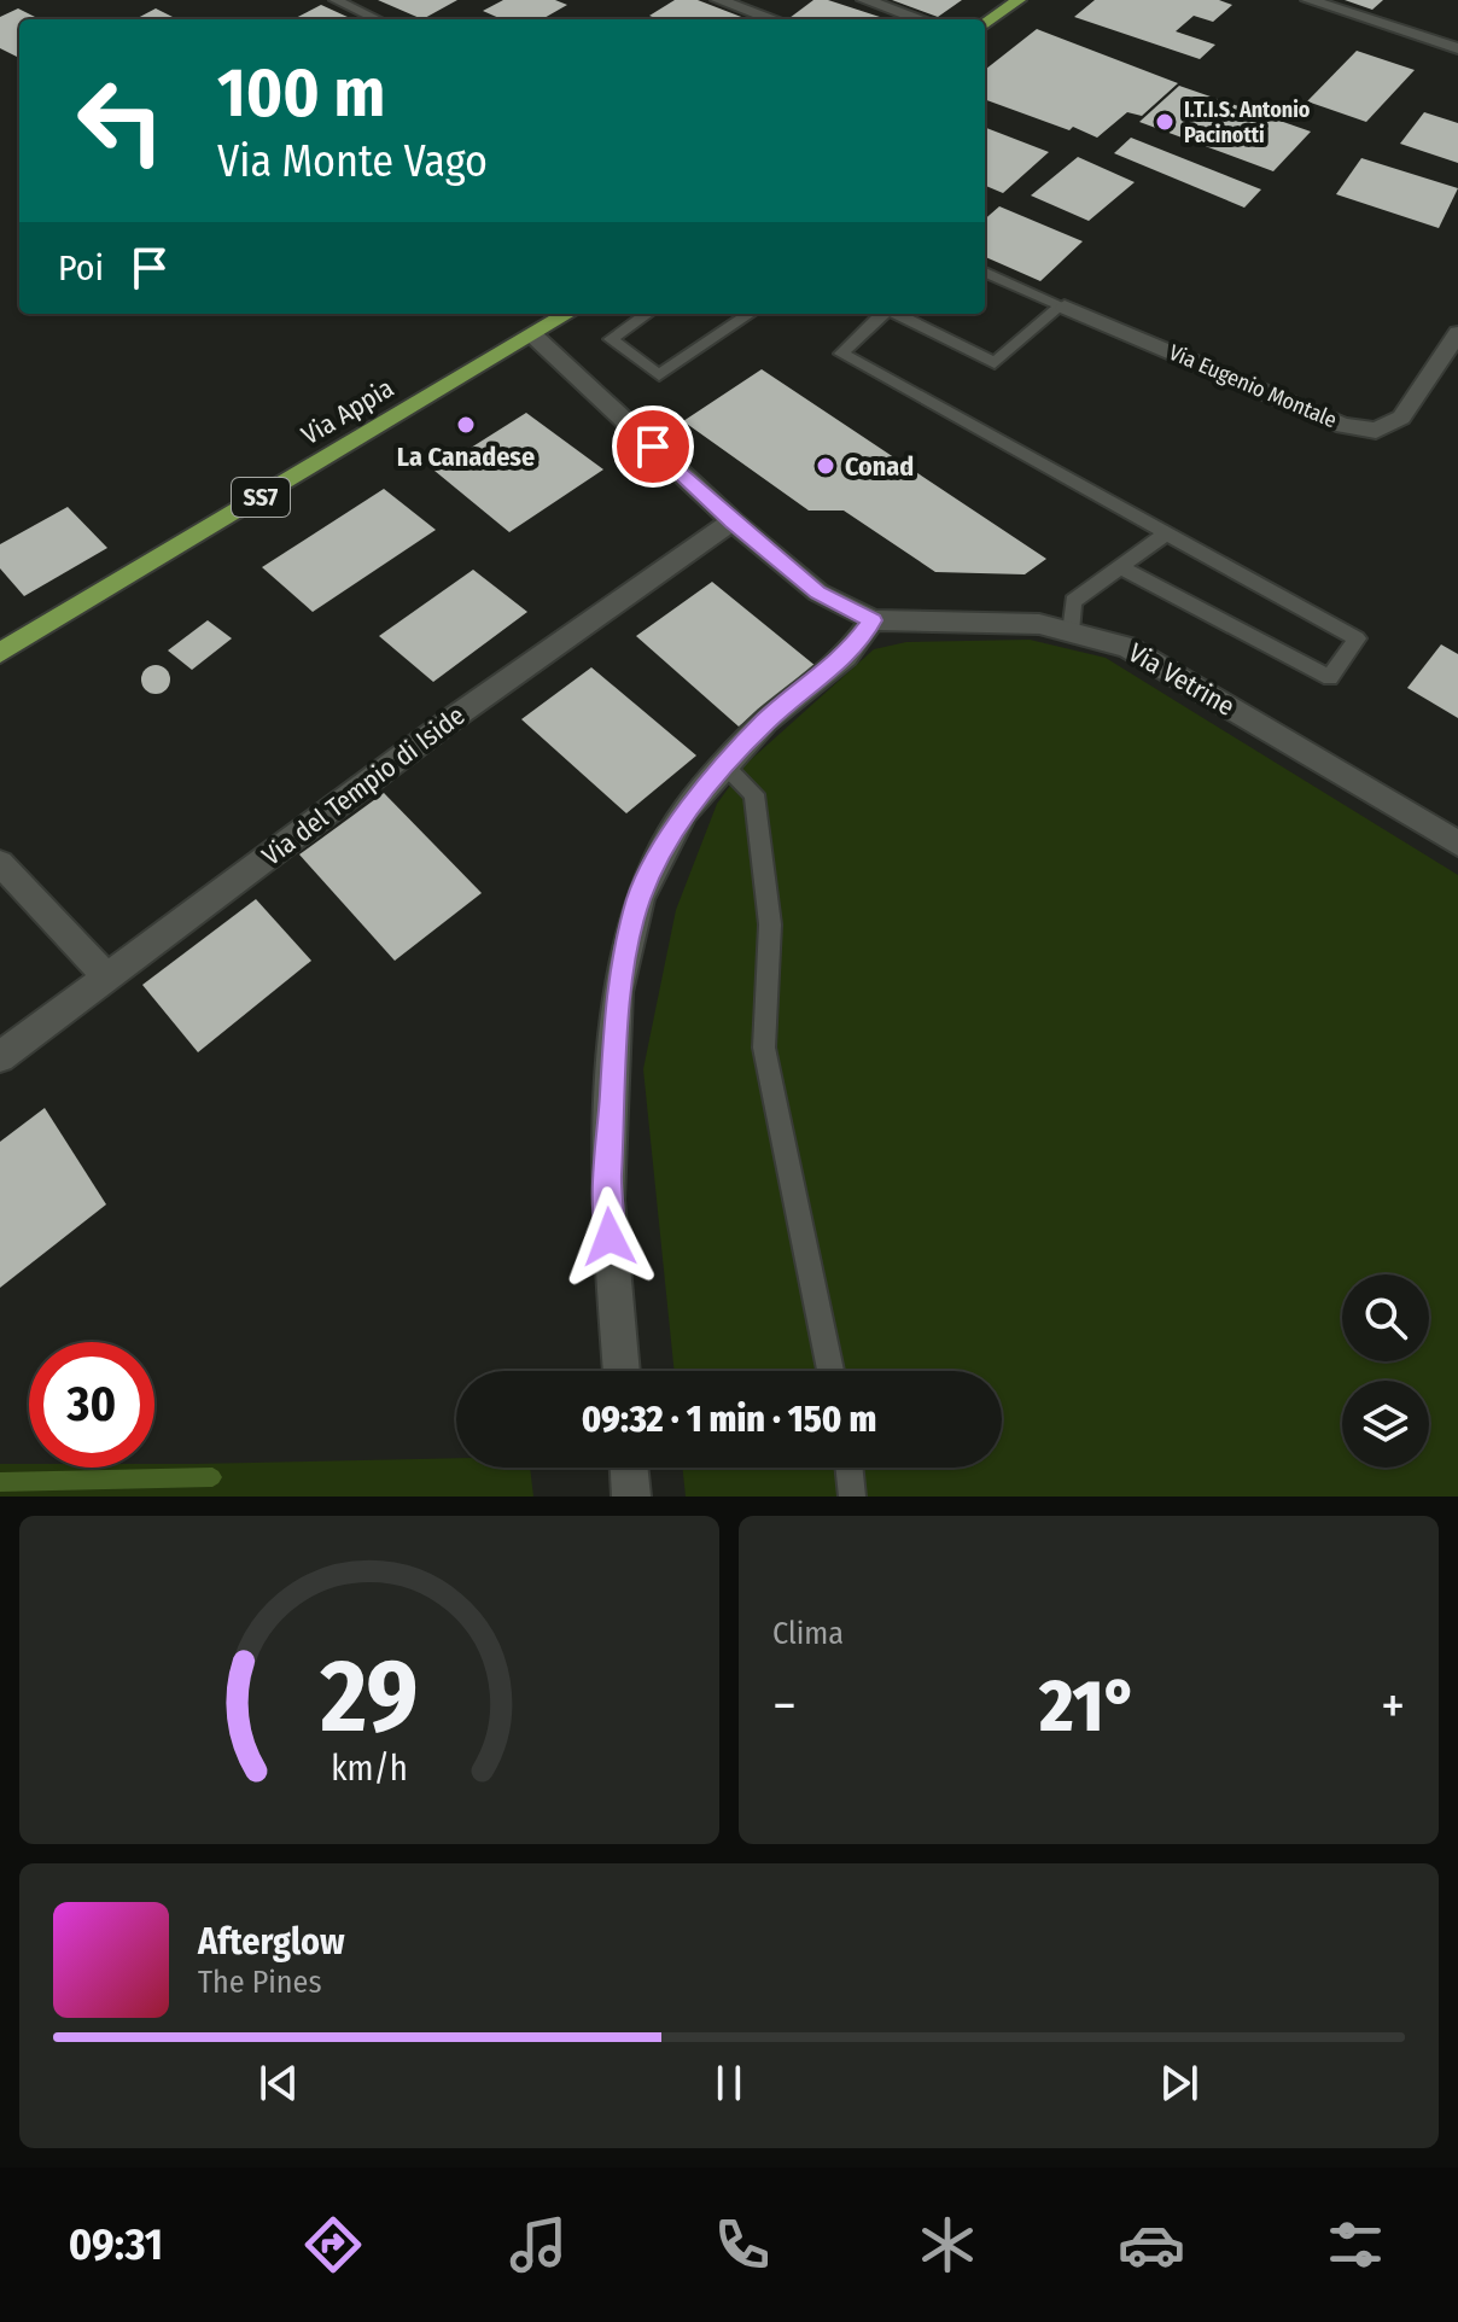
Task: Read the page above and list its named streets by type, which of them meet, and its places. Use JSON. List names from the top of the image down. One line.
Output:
{"streets":{"main road":["Via Appia","SS7"],"street":["Via Eugenio Montale","Via Vetrine","Via del Tempio di Iside"]},"places":["I.T.I.S. Antonio Pacinotti","La Canadese","Conad"],"page":{"turn":["100 m","Via Monte Vago"],"then":"Poi","limit":"30","trip":"09:32 · 1 min · 150 m","tile":"Clima","heat":["−","21°","+"],"song":["Afterglow","The Pines"],"tabs":"09:31","gauge":["29","km/h"]}}
